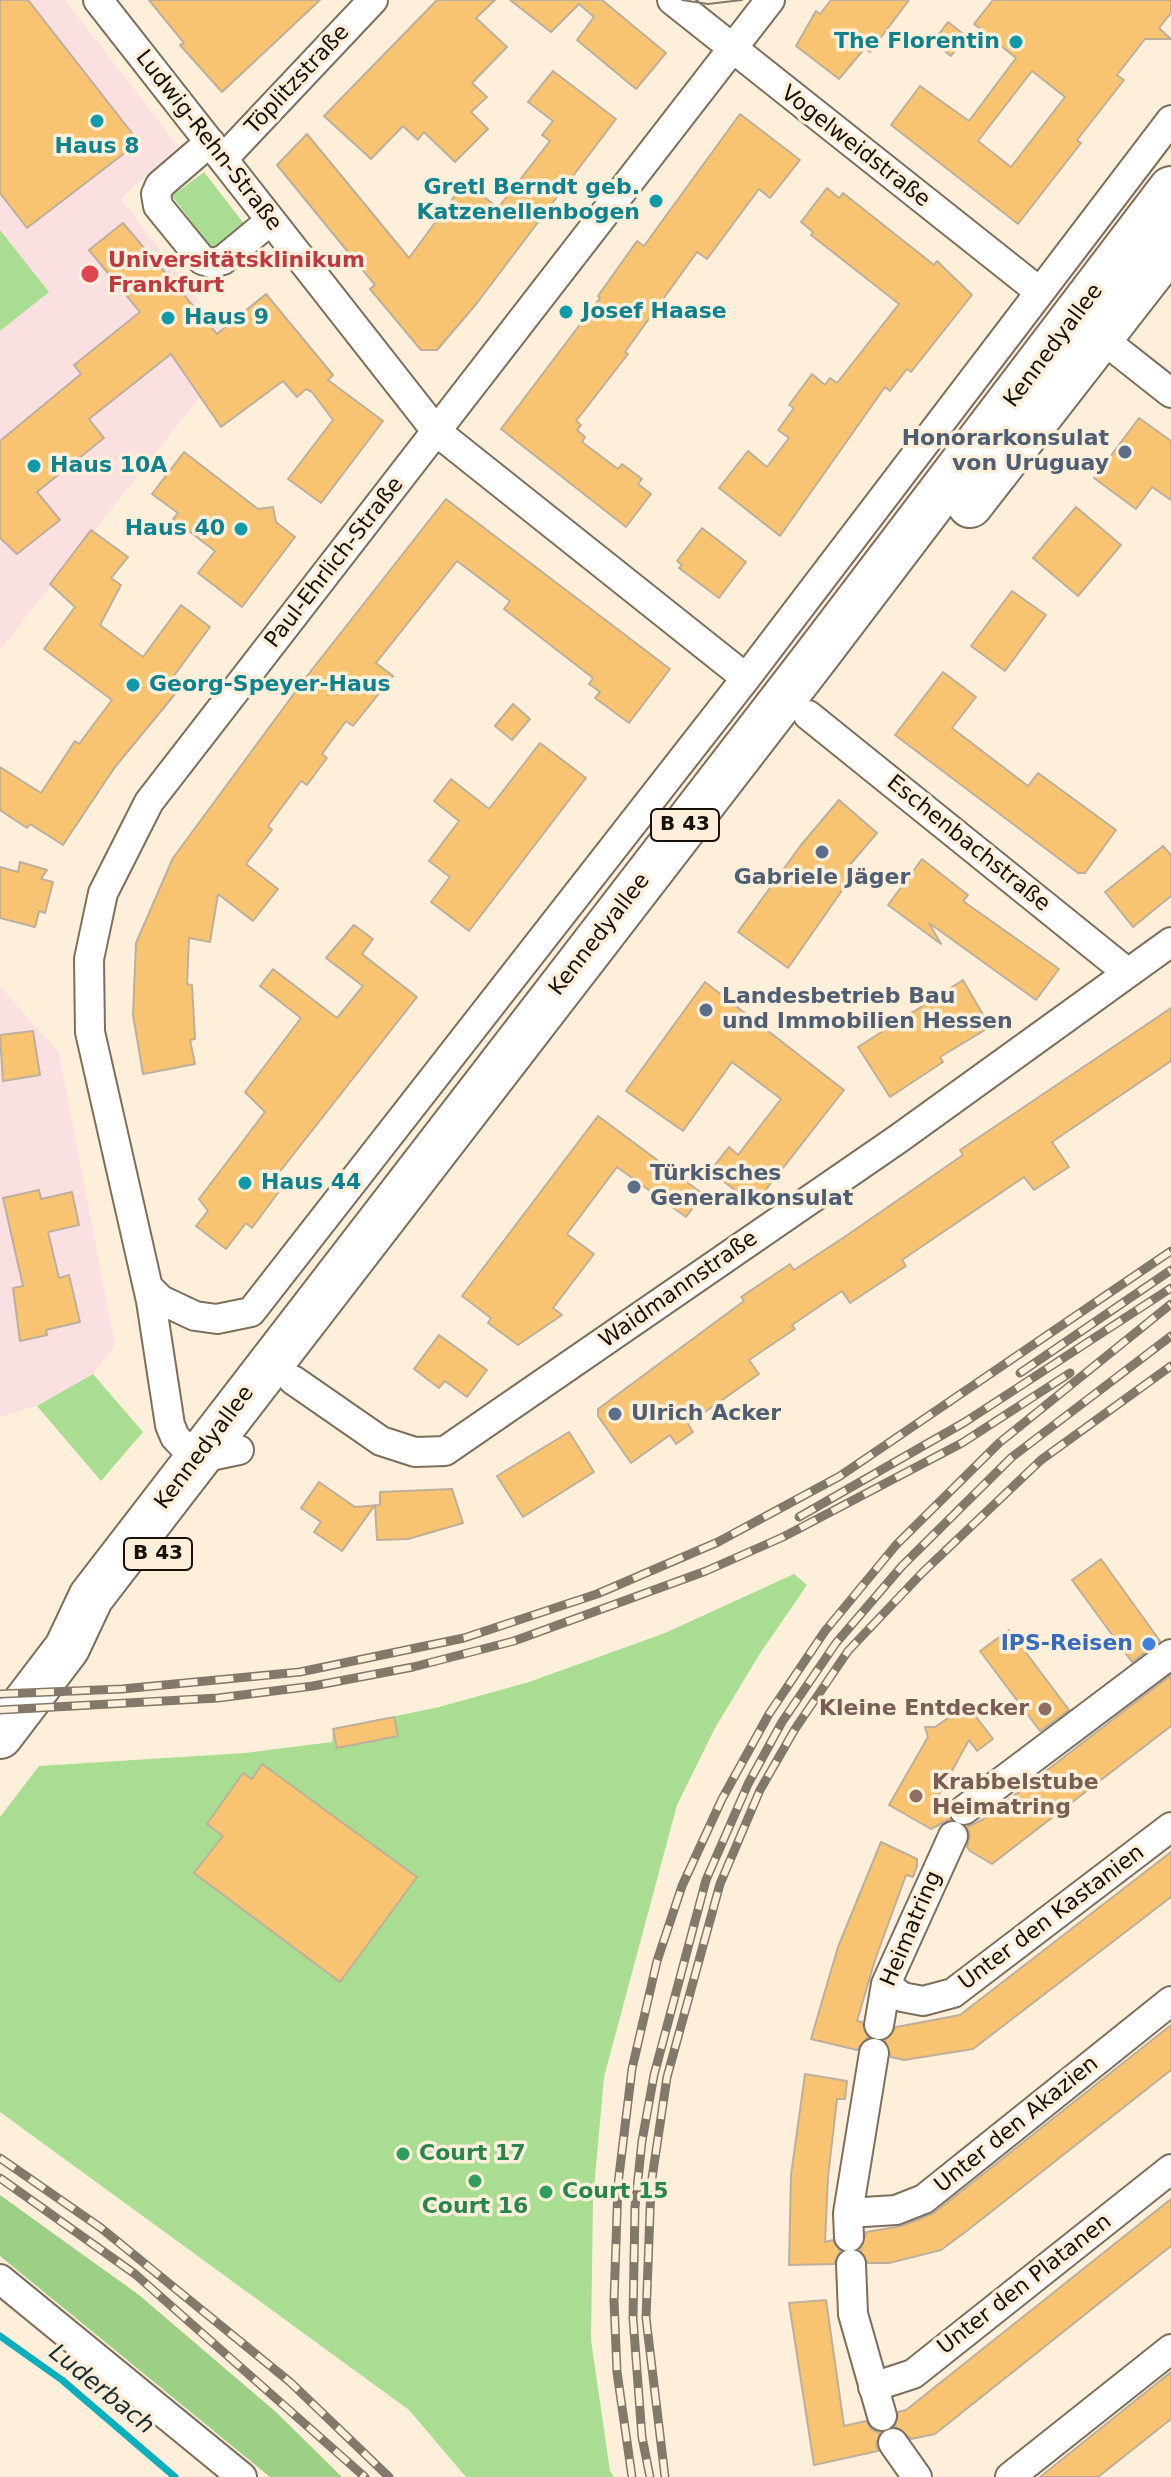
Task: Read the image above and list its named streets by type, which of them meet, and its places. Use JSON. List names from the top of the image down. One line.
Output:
{"streets":{"main road":["Kennedyallee","B 43"],"street":["Töplitzstraße","Ludwig-Rehn-Straße","Vogelweidstraße","Paul-Ehrlich-Straße","Eschenbachstraße","Waidmannstraße","Unter den Kastanien","Heimatring","Unter den Akazien","Unter den Platanen"]},"crossings":[["Töplitzstraße","Ludwig-Rehn-Straße"],["Ludwig-Rehn-Straße","Paul-Ehrlich-Straße"],["Vogelweidstraße","Kennedyallee"],["Vogelweidstraße","Paul-Ehrlich-Straße"],["Kennedyallee","Paul-Ehrlich-Straße"],["Kennedyallee","Eschenbachstraße"],["Kennedyallee","Waidmannstraße"],["Eschenbachstraße","Waidmannstraße"],["Unter den Kastanien","Heimatring"]],"water":["Luderbach"],"places":["The Florentin","Haus 8","Gretl Berndt geb. Katzenellenbogen","Universitätsklinikum Frankfurt","Josef Haase","Haus 9","Honorarkonsulat von Uruguay","Haus 10A","Haus 40","Georg-Speyer-Haus","Gabriele Jäger","Landesbetrieb Bau und Immobilien Hessen","Haus 44","Türkisches Generalkonsulat","Ulrich Acker","IPS-Reisen","Kleine Entdecker","Krabbelstube Heimatring","Court 17","Court 16","Court 15"]}
